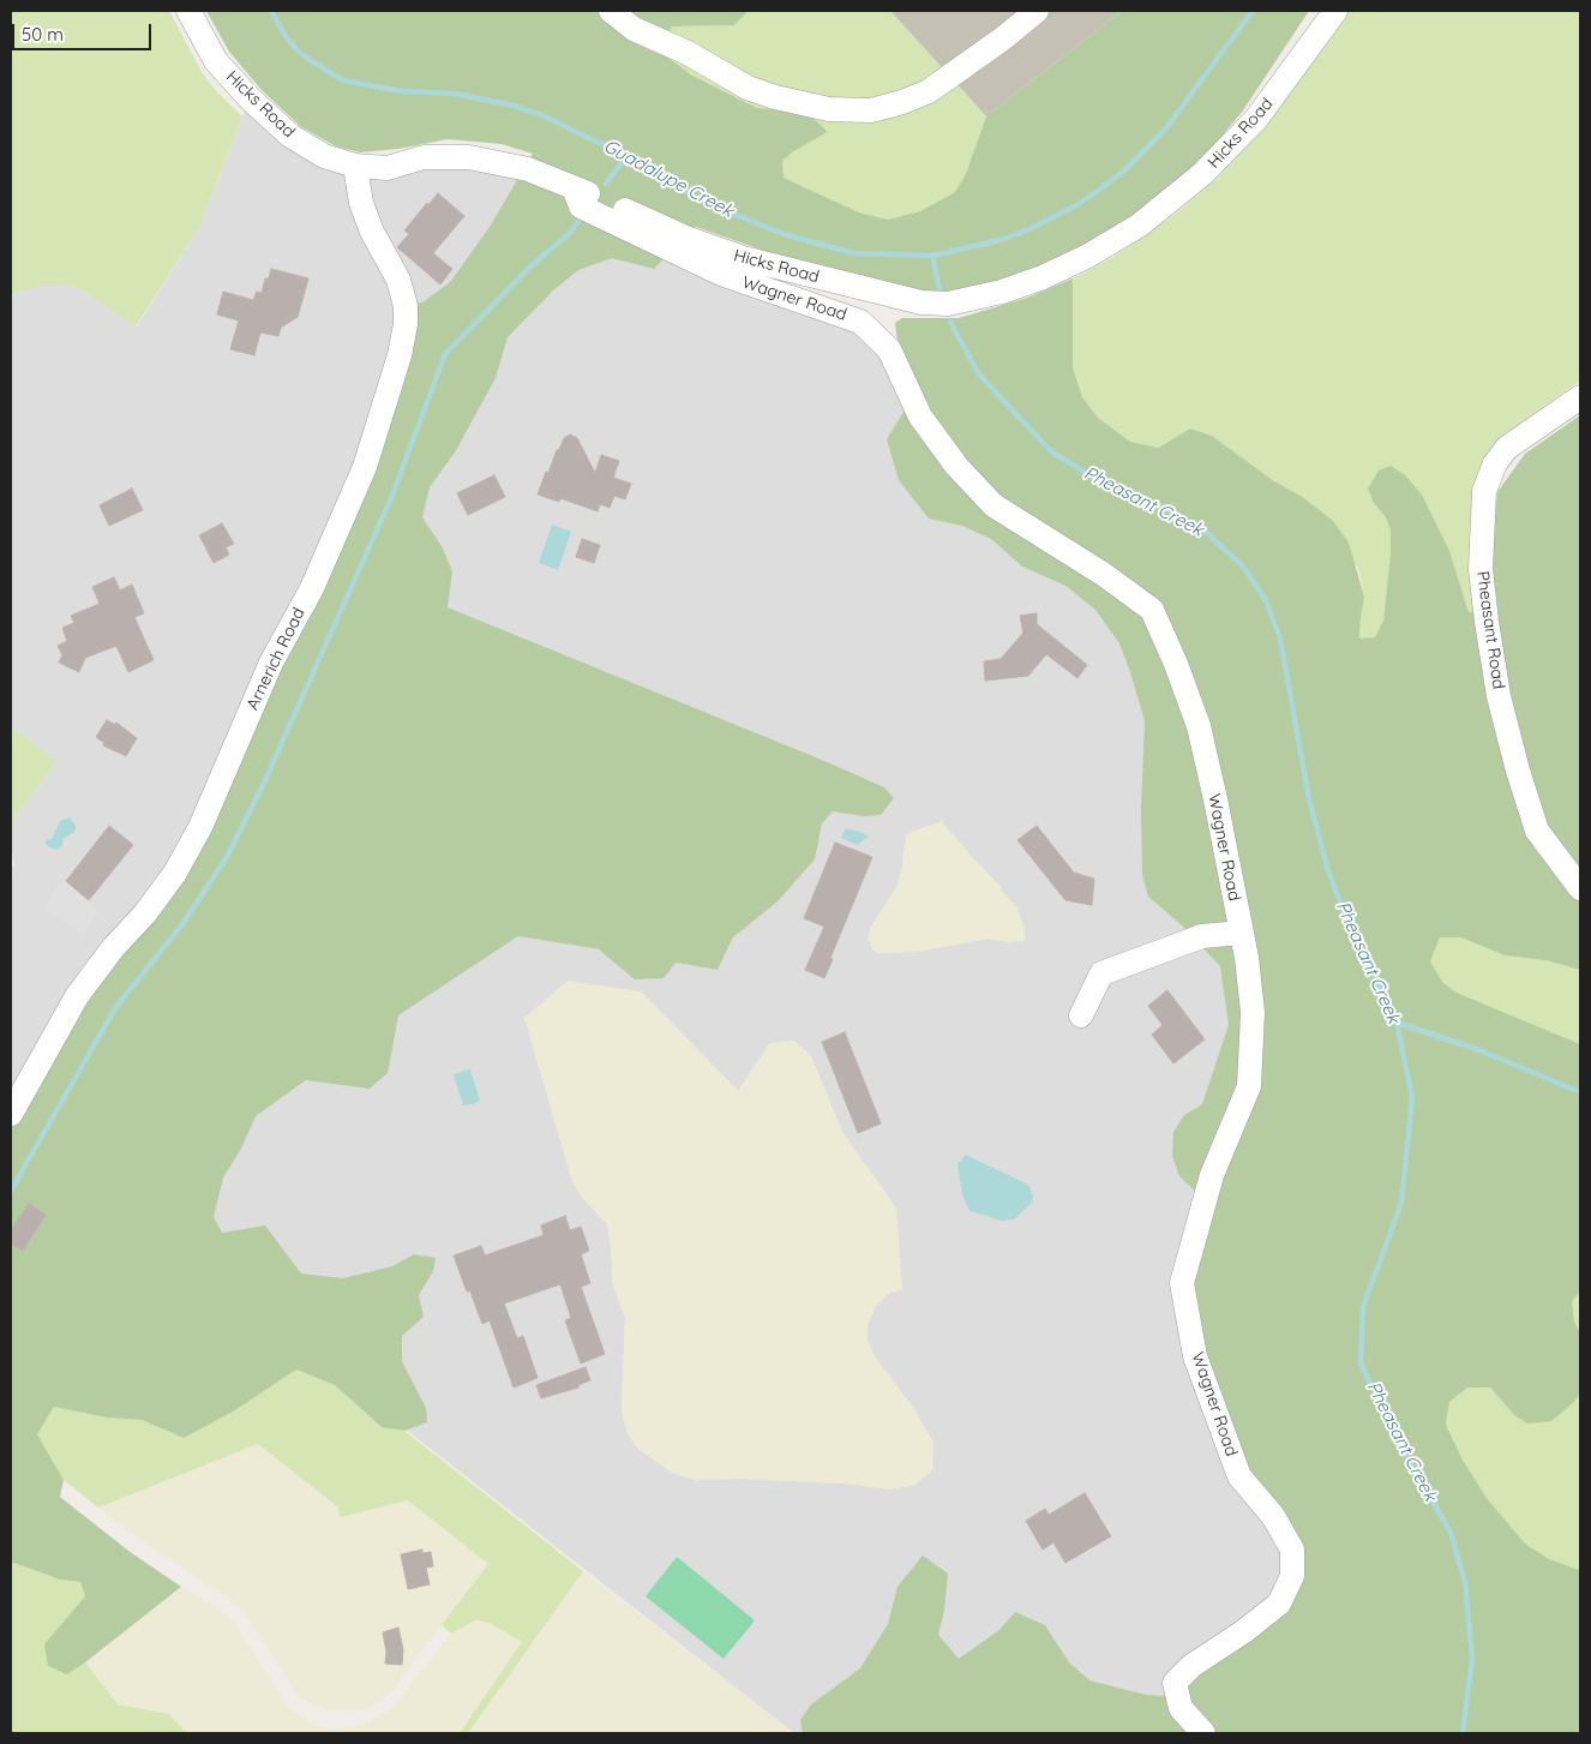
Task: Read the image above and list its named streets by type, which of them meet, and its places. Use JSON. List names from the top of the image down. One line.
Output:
{"streets":{"street":["Hicks Road","Wagner Road","Pheasant Road","Arnerich Road"]},"crossings":[["Hicks Road","Wagner Road"],["Hicks Road","Arnerich Road"]],"water":["Guadalupe Creek","Pheasant Creek"],"scale_bar":"50 m"}
